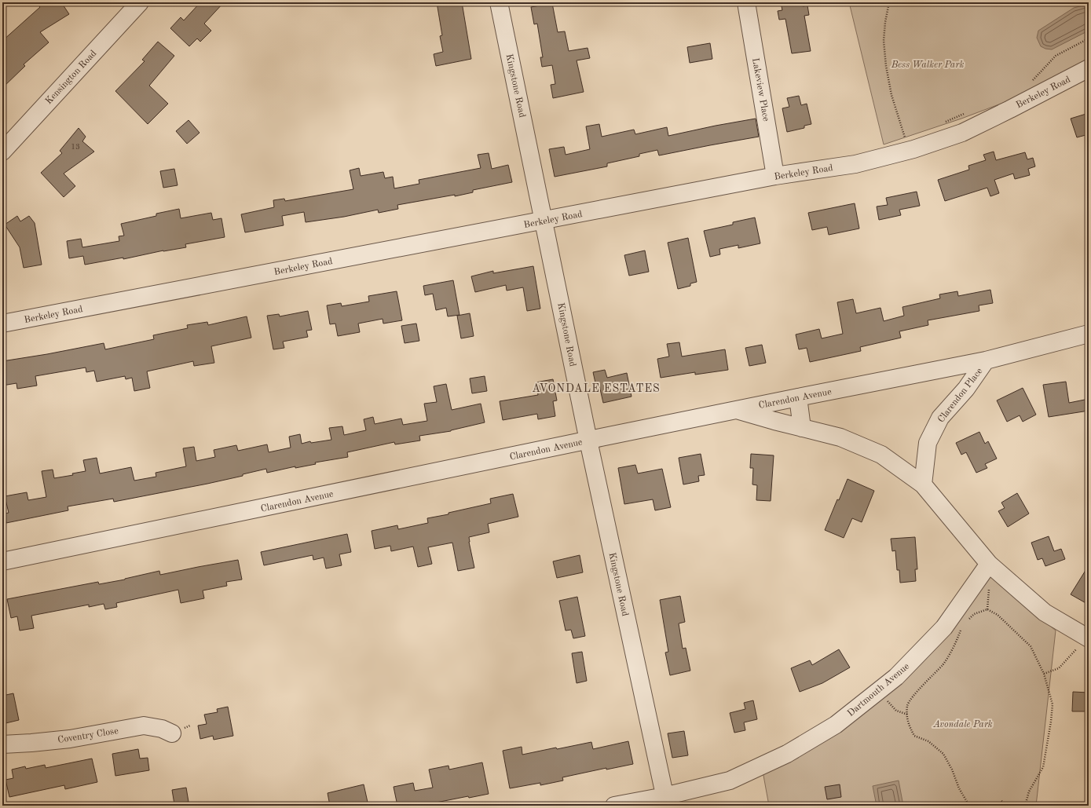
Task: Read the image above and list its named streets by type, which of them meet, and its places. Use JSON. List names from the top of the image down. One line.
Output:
{"streets":{"street":["Kensington Road","Kingstone Road","Lakeview Place","Berkeley Road","Clarendon Place","Clarendon Avenue","Dartmouth Avenue","Coventry Close"]},"crossings":[["Kingstone Road","Berkeley Road"],["Kingstone Road","Clarendon Avenue"],["Kingstone Road","Dartmouth Avenue"],["Lakeview Place","Berkeley Road"],["Clarendon Place","Clarendon Avenue"]],"districts":["AVONDALE ESTATES"],"parks":["Bess Walker Park","Avondale Park"],"house_numbers":["13"]}
